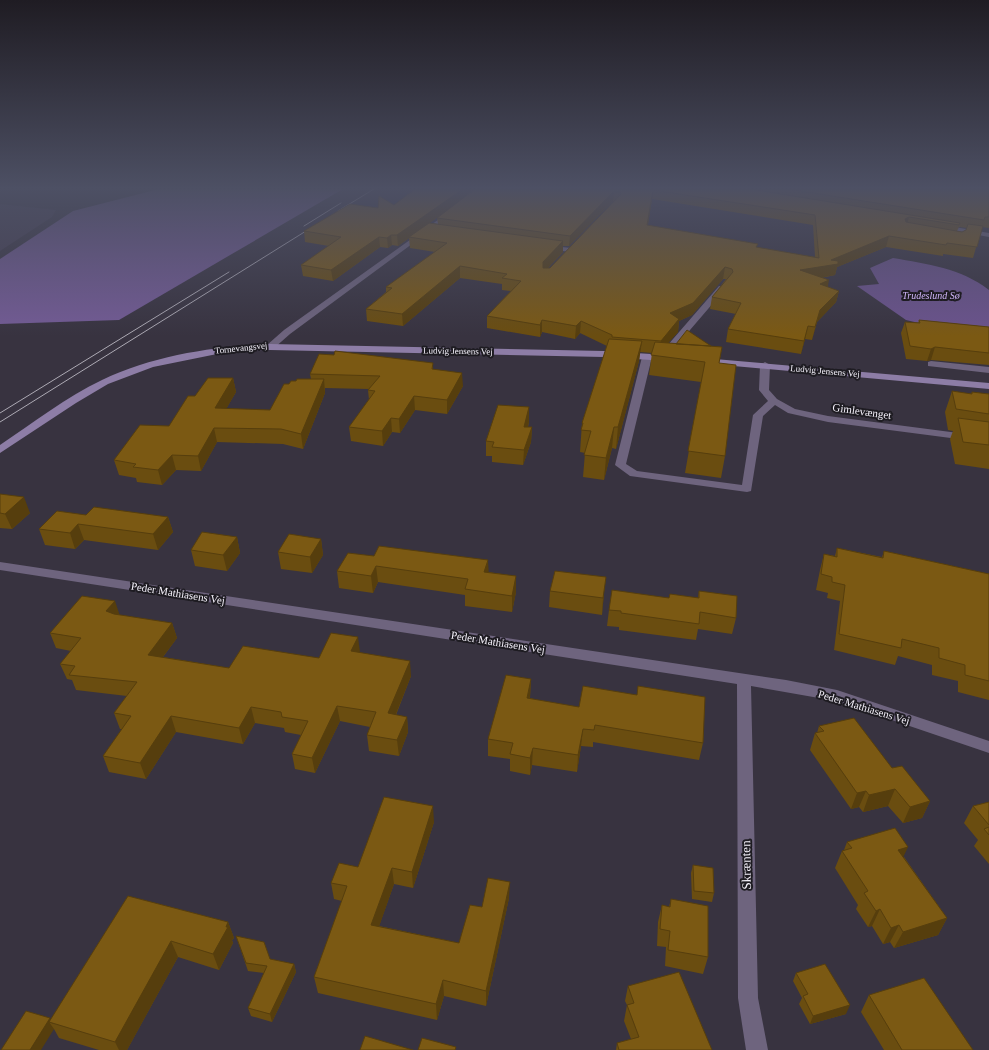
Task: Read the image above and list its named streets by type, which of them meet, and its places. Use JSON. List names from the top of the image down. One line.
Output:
{"streets":{"street":["Tornevangsvej","Ludvig Jensens Vej","Gimlevænget","Peder Mathiasens Vej","Skrænten"]},"crossings":[["Tornevangsvej","Ludvig Jensens Vej"],["Ludvig Jensens Vej","Gimlevænget"],["Peder Mathiasens Vej","Skrænten"]],"water":["Trudeslund Sø"]}
